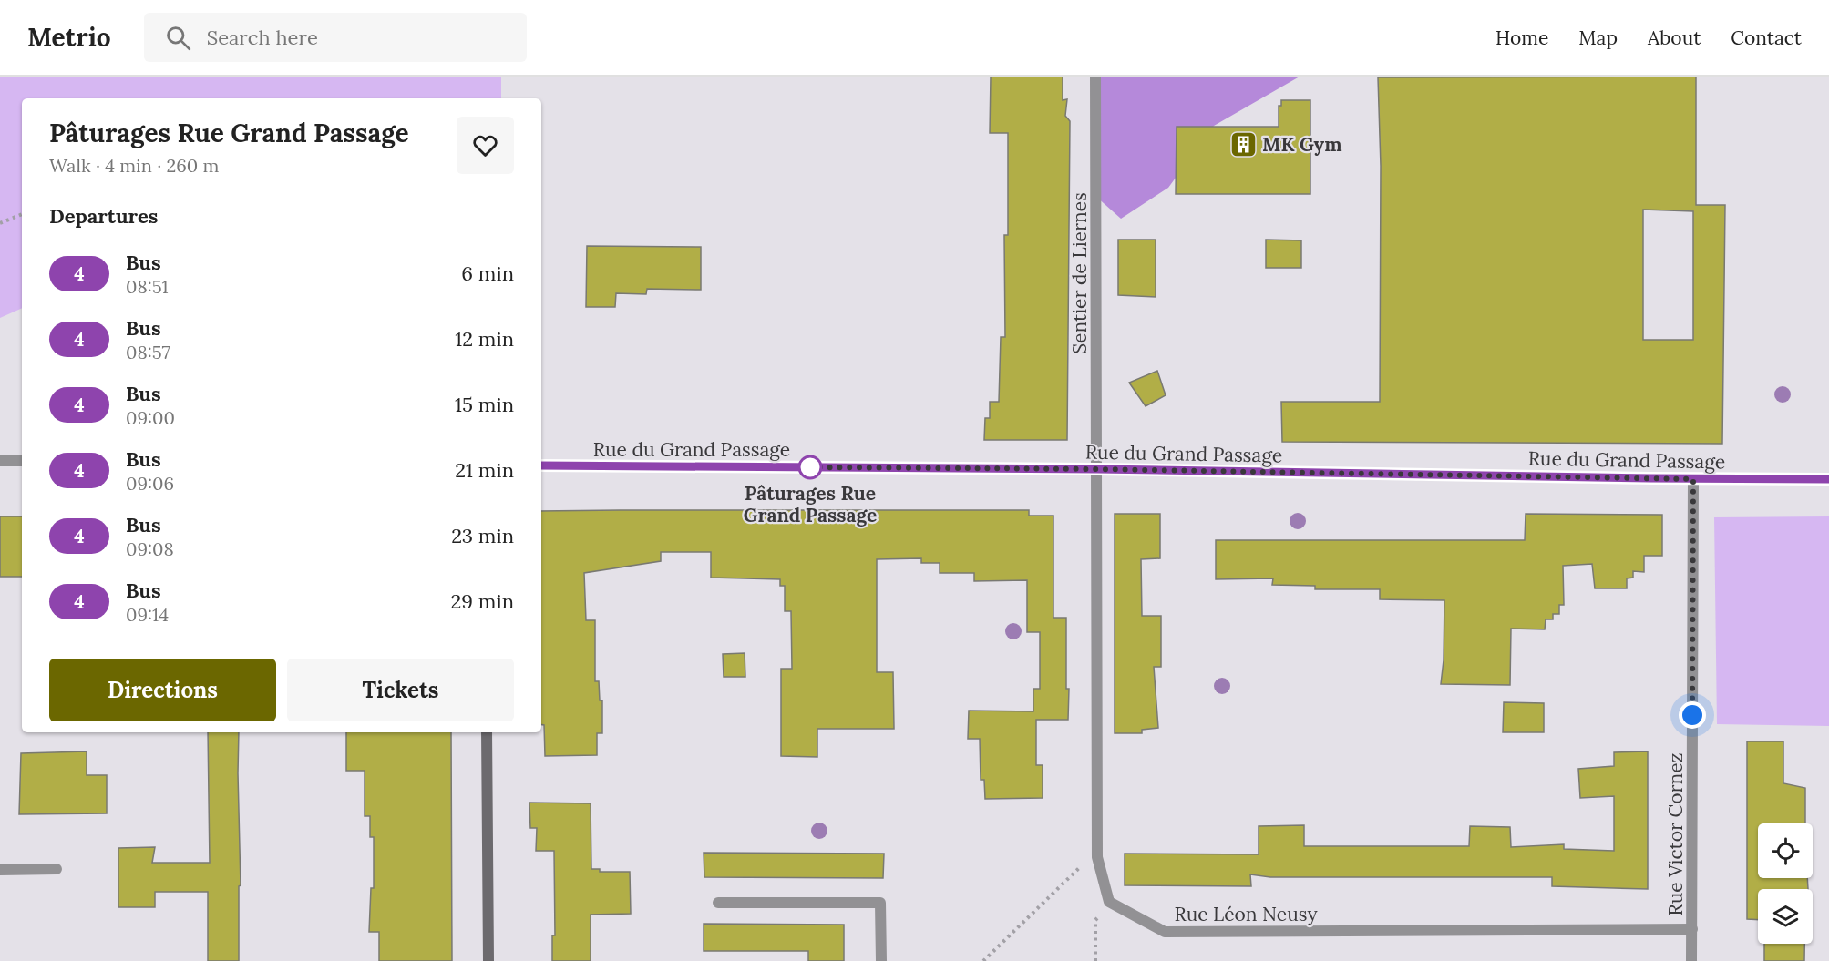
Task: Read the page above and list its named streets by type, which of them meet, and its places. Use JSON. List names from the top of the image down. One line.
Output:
{"streets":{"street":["Sentier de Liernes","Rue du Grand Passage","Rue Victor Cornez","Rue Léon Neusy"]},"crossings":[["Sentier de Liernes","Rue du Grand Passage"],["Rue du Grand Passage","Rue Victor Cornez"],["Rue Victor Cornez","Rue Léon Neusy"]],"places":{"building":["MK Gym"],"other":["Pâturages Rue Grand Passage"]},"lines":["bus line 4"],"page":{"header":"Metrio","search":"Search here","nav":["Home","Map","About","Contact"],"heading":[["Pâturages Rue Grand Passage","Walk · 4 min · 260 m"],"Departures"],"list":[{"mark":"4","name":"Bus","note":"08:51","value":"6 min"},{"mark":"4","name":"Bus","note":"08:57","value":"12 min"},{"mark":"4","name":"Bus","note":"09:00","value":"15 min"},{"mark":"4","name":"Bus","note":"09:06","value":"21 min"},{"mark":"4","name":"Bus","note":"09:08","value":"23 min"},{"mark":"4","name":"Bus","note":"09:14","value":"29 min"}],"buttons":["Directions","Tickets"]}}
